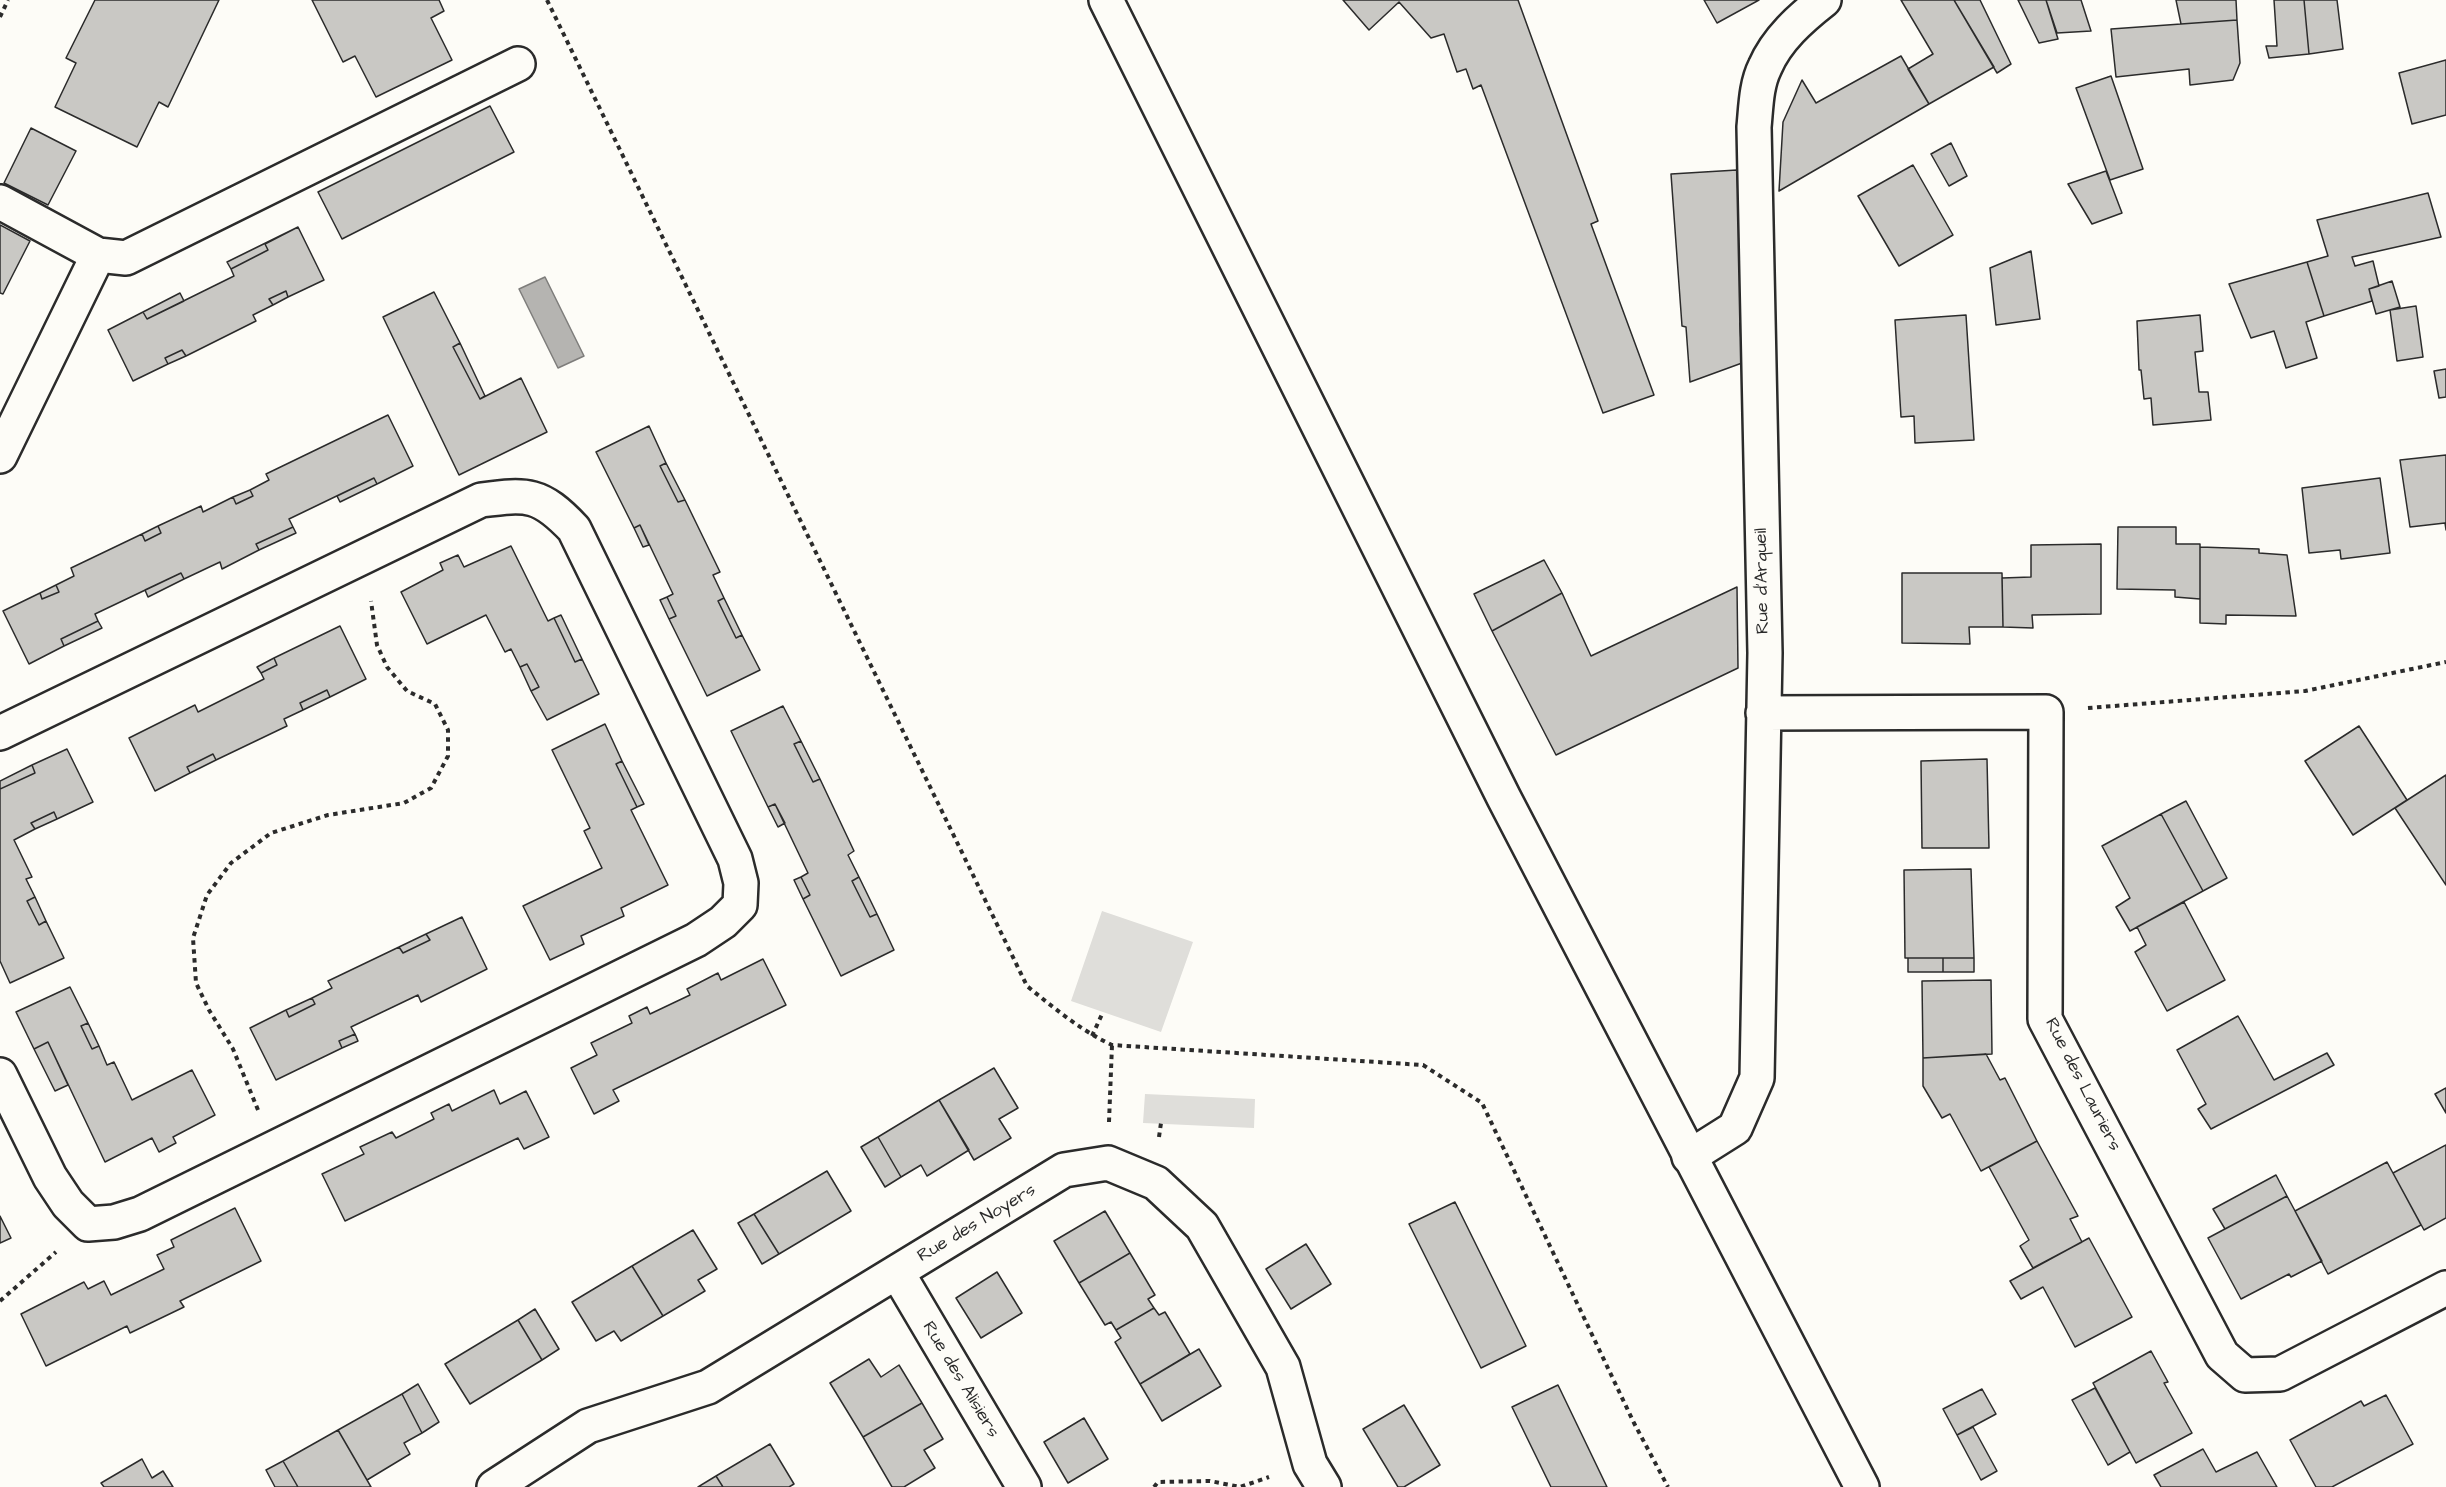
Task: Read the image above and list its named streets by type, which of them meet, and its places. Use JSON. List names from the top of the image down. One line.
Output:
{"streets":{"street":["Rue d'Arqueil","Rue des Lauriers","Rue des Noyers","Rue des Alisiers"]},"crossings":[["Rue des Noyers","Rue des Alisiers"]]}
